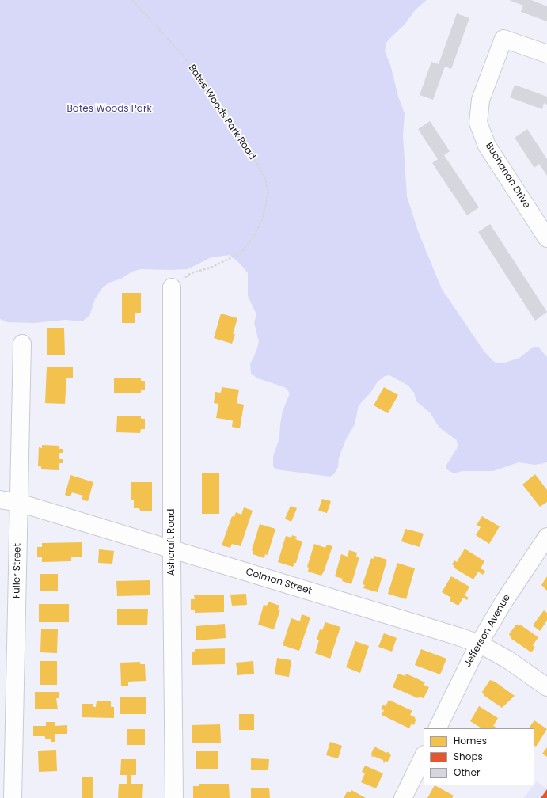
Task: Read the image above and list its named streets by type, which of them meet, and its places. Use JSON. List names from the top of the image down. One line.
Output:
{"streets":{"street":["Buchanan Drive","Ashcraft Road","Fuller Street","Colman Street","Jefferson Avenue"],"path":["Bates Woods Park Road"]},"crossings":[["Bates Woods Park Road","Ashcraft Road"],["Ashcraft Road","Colman Street"],["Fuller Street","Colman Street"],["Colman Street","Jefferson Avenue"]],"parks":["Bates Woods Park"],"legend":["Homes","Shops","Other"]}
